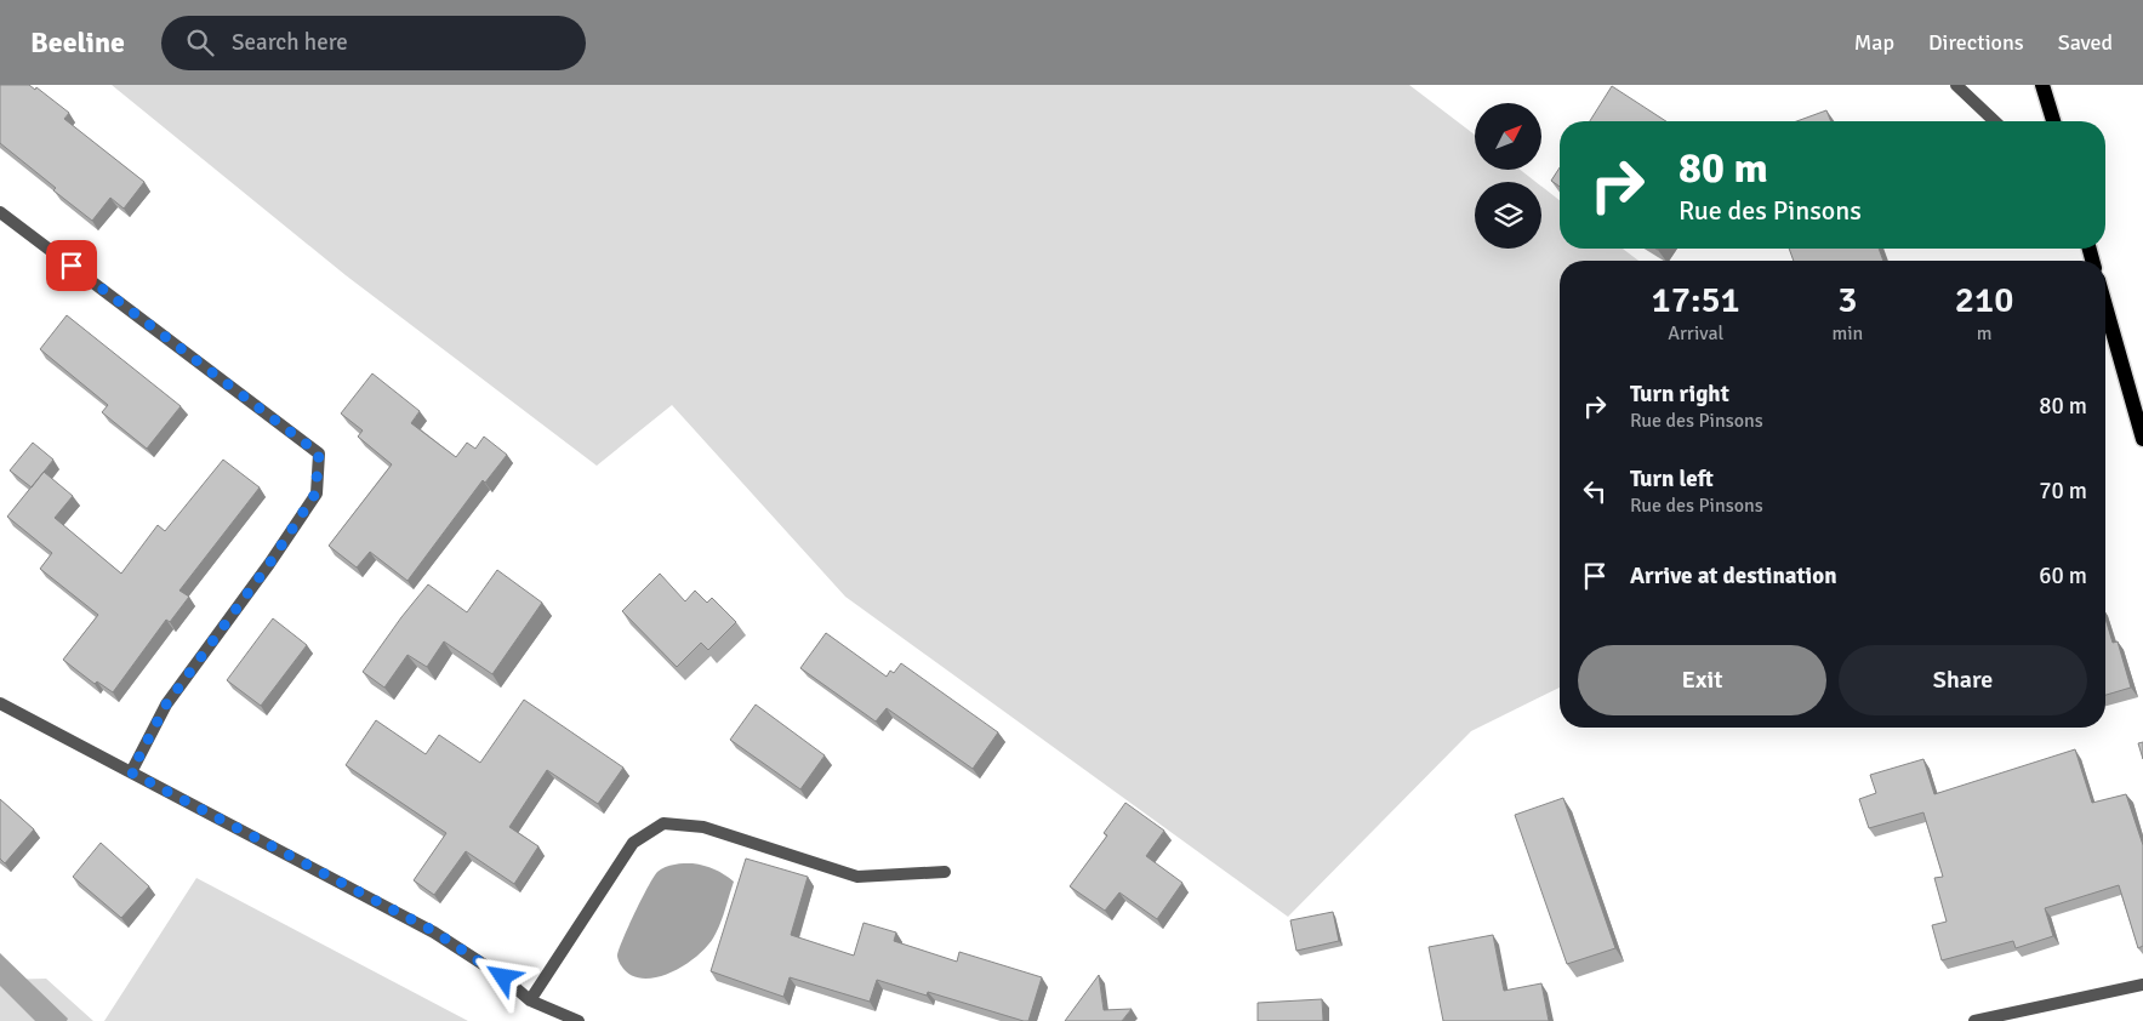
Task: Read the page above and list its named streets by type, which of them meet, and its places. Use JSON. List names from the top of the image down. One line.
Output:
{"north":"top right","page":{"header":"Beeline","search":"Search here","nav":["Map","Directions","Saved"],"turn":["80 m","Rue des Pinsons"],"eta":["17:51","Arrival","3","min","210","m"],"list":[{"name":"Turn right","note":"Rue des Pinsons","value":"80 m"},{"name":"Turn left","note":"Rue des Pinsons","value":"70 m"},{"name":"Arrive at destination","value":"60 m"}],"buttons":["Exit","Share"]}}
